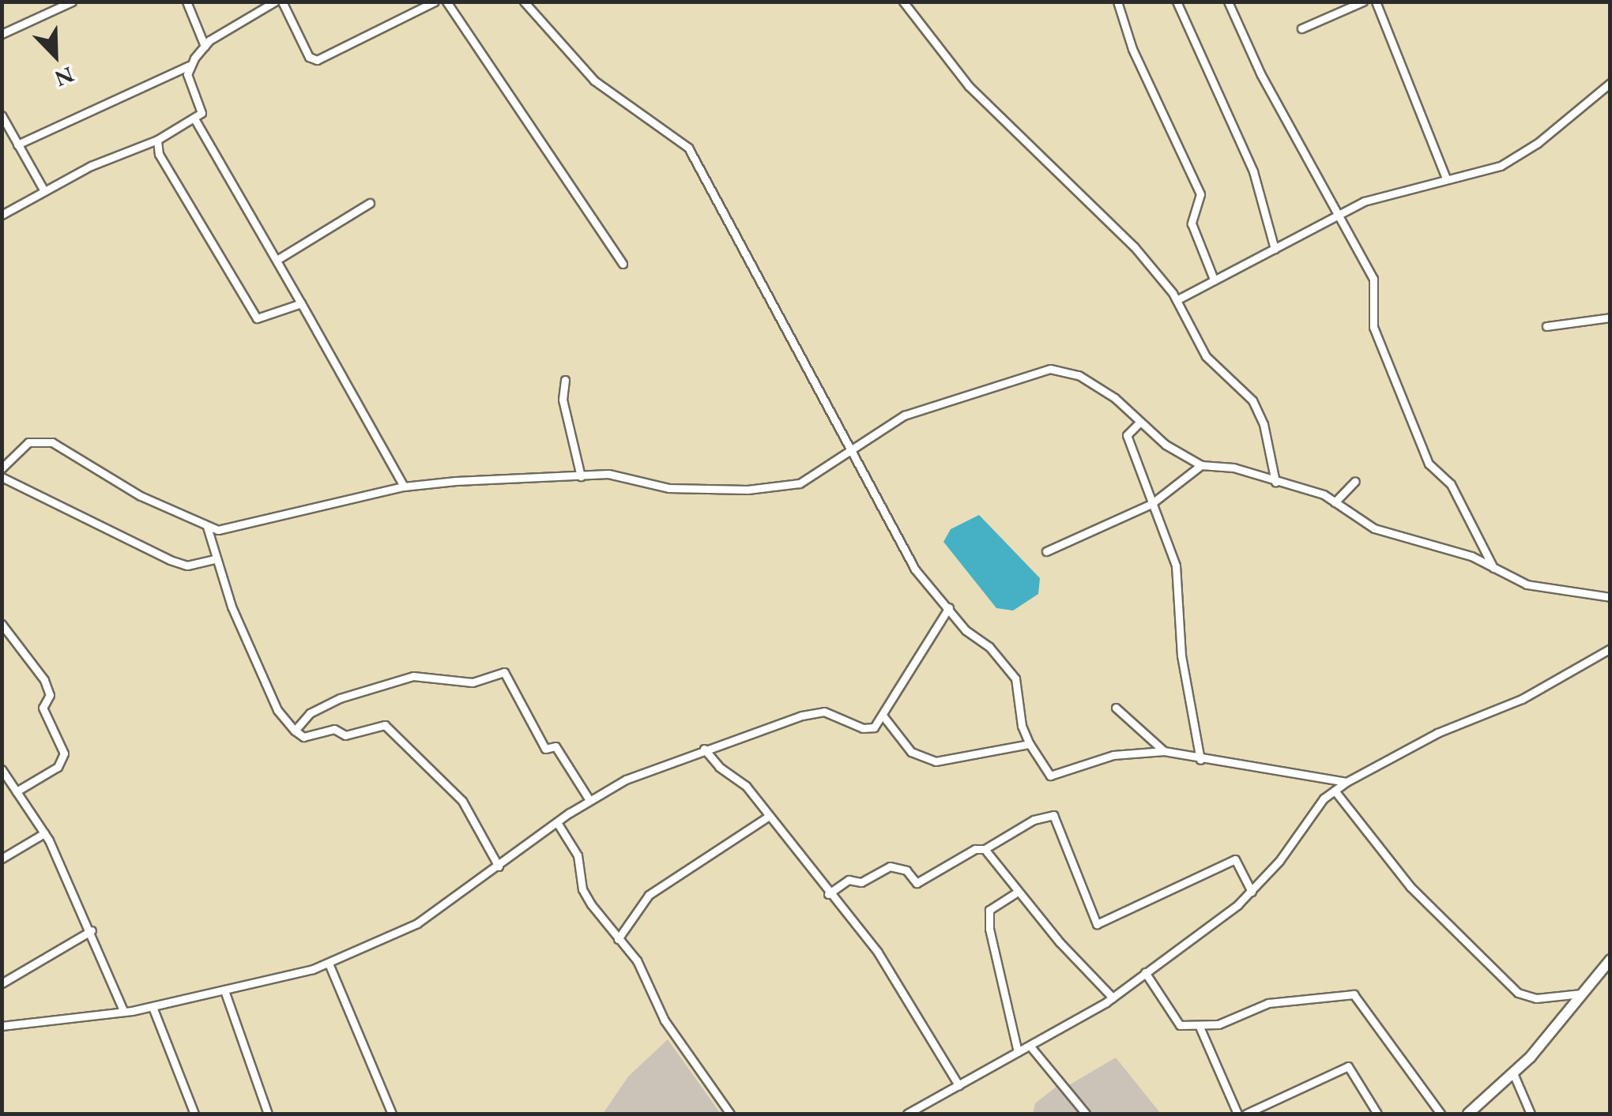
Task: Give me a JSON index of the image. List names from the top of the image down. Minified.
{"north":"bottom right"}
